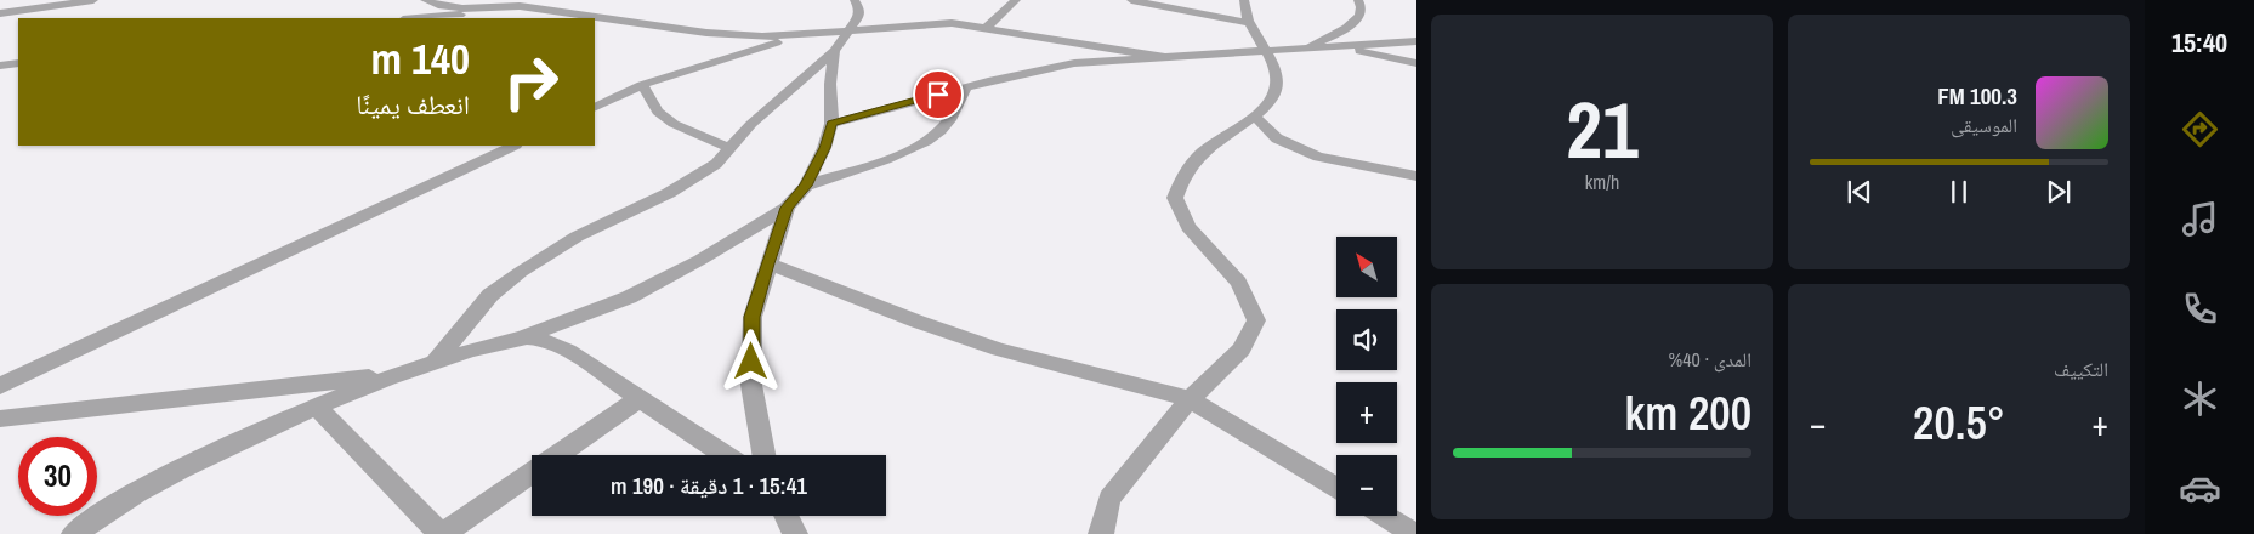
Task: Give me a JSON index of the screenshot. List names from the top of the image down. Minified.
{"north":"top left","page":{"tabs":"15:40","tile":[["21","km/h"],"التكييف",["المدى · 40%","200 km"]],"turn":["140 m","انعطف يمينًا"],"song":["100.3 FM","الموسيقى"],"map_buttons":["+","−"],"heat":["−","20.5°","+"],"limit":"30","trip":"15:41 · 1 دقيقة · 190 m"}}
